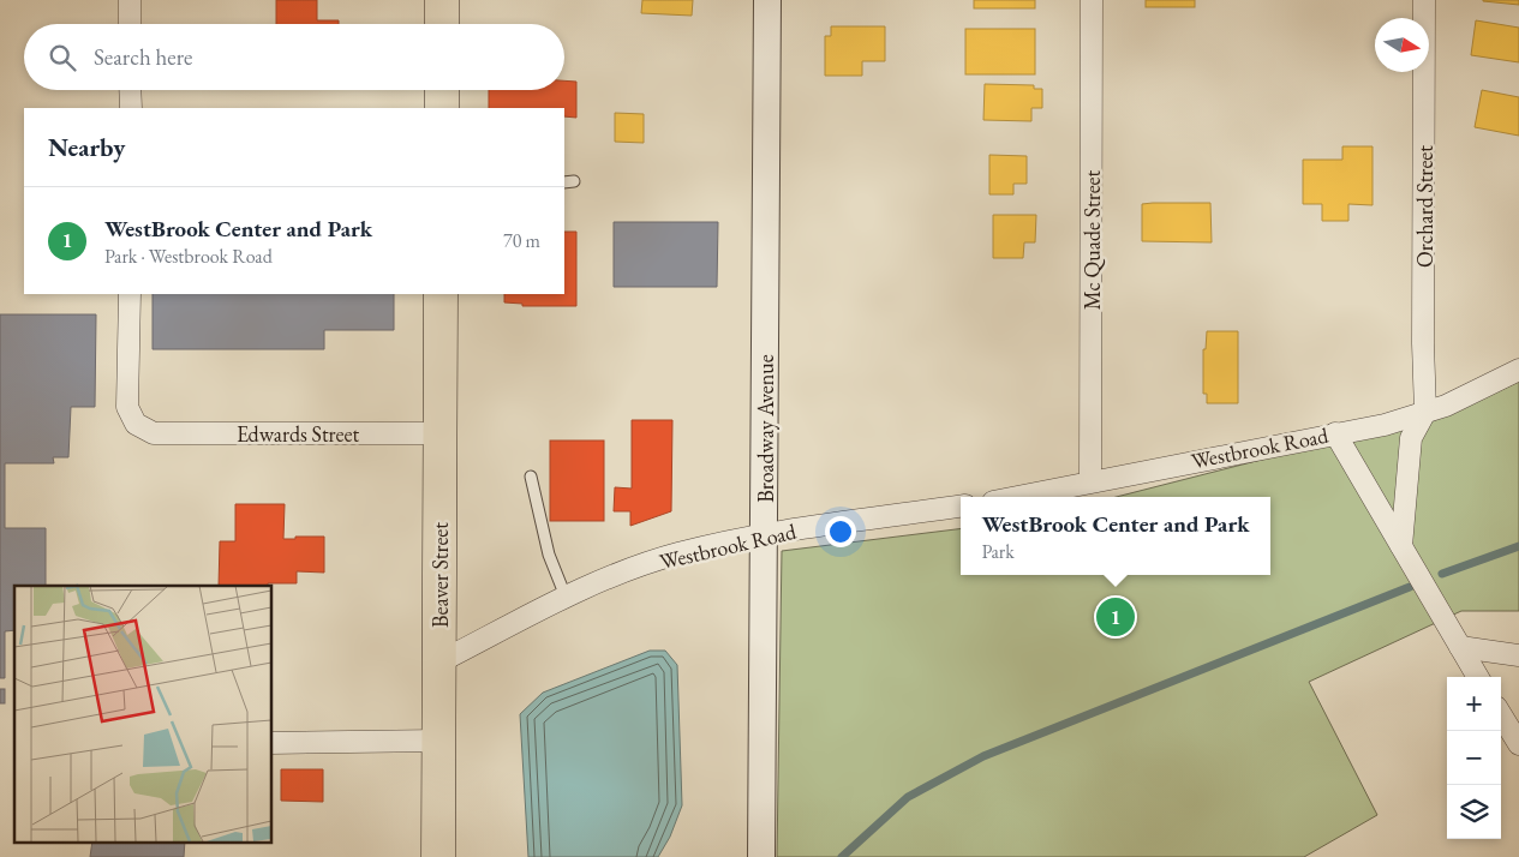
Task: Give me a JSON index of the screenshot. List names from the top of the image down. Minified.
{"streets":{"main road":["Beaver Street"],"street":["Orchard Street","Mc Quade Street","Broadway Avenue","Edwards Street","Westbrook Road"]},"crossings":[["Orchard Street","Westbrook Road"],["Mc Quade Street","Westbrook Road"],["Broadway Avenue","Westbrook Road"],["Edwards Street","Beaver Street"],["Westbrook Road","Beaver Street"]],"north":"right","page":{"search":"Search here","heading":"Nearby","list":[{"mark":"1","name":"WestBrook Center and Park","note":"Park · Westbrook Road","value":"70 m"}],"popup":["WestBrook Center and Park","Park"],"pins":"1","map_buttons":["+","−"]}}
